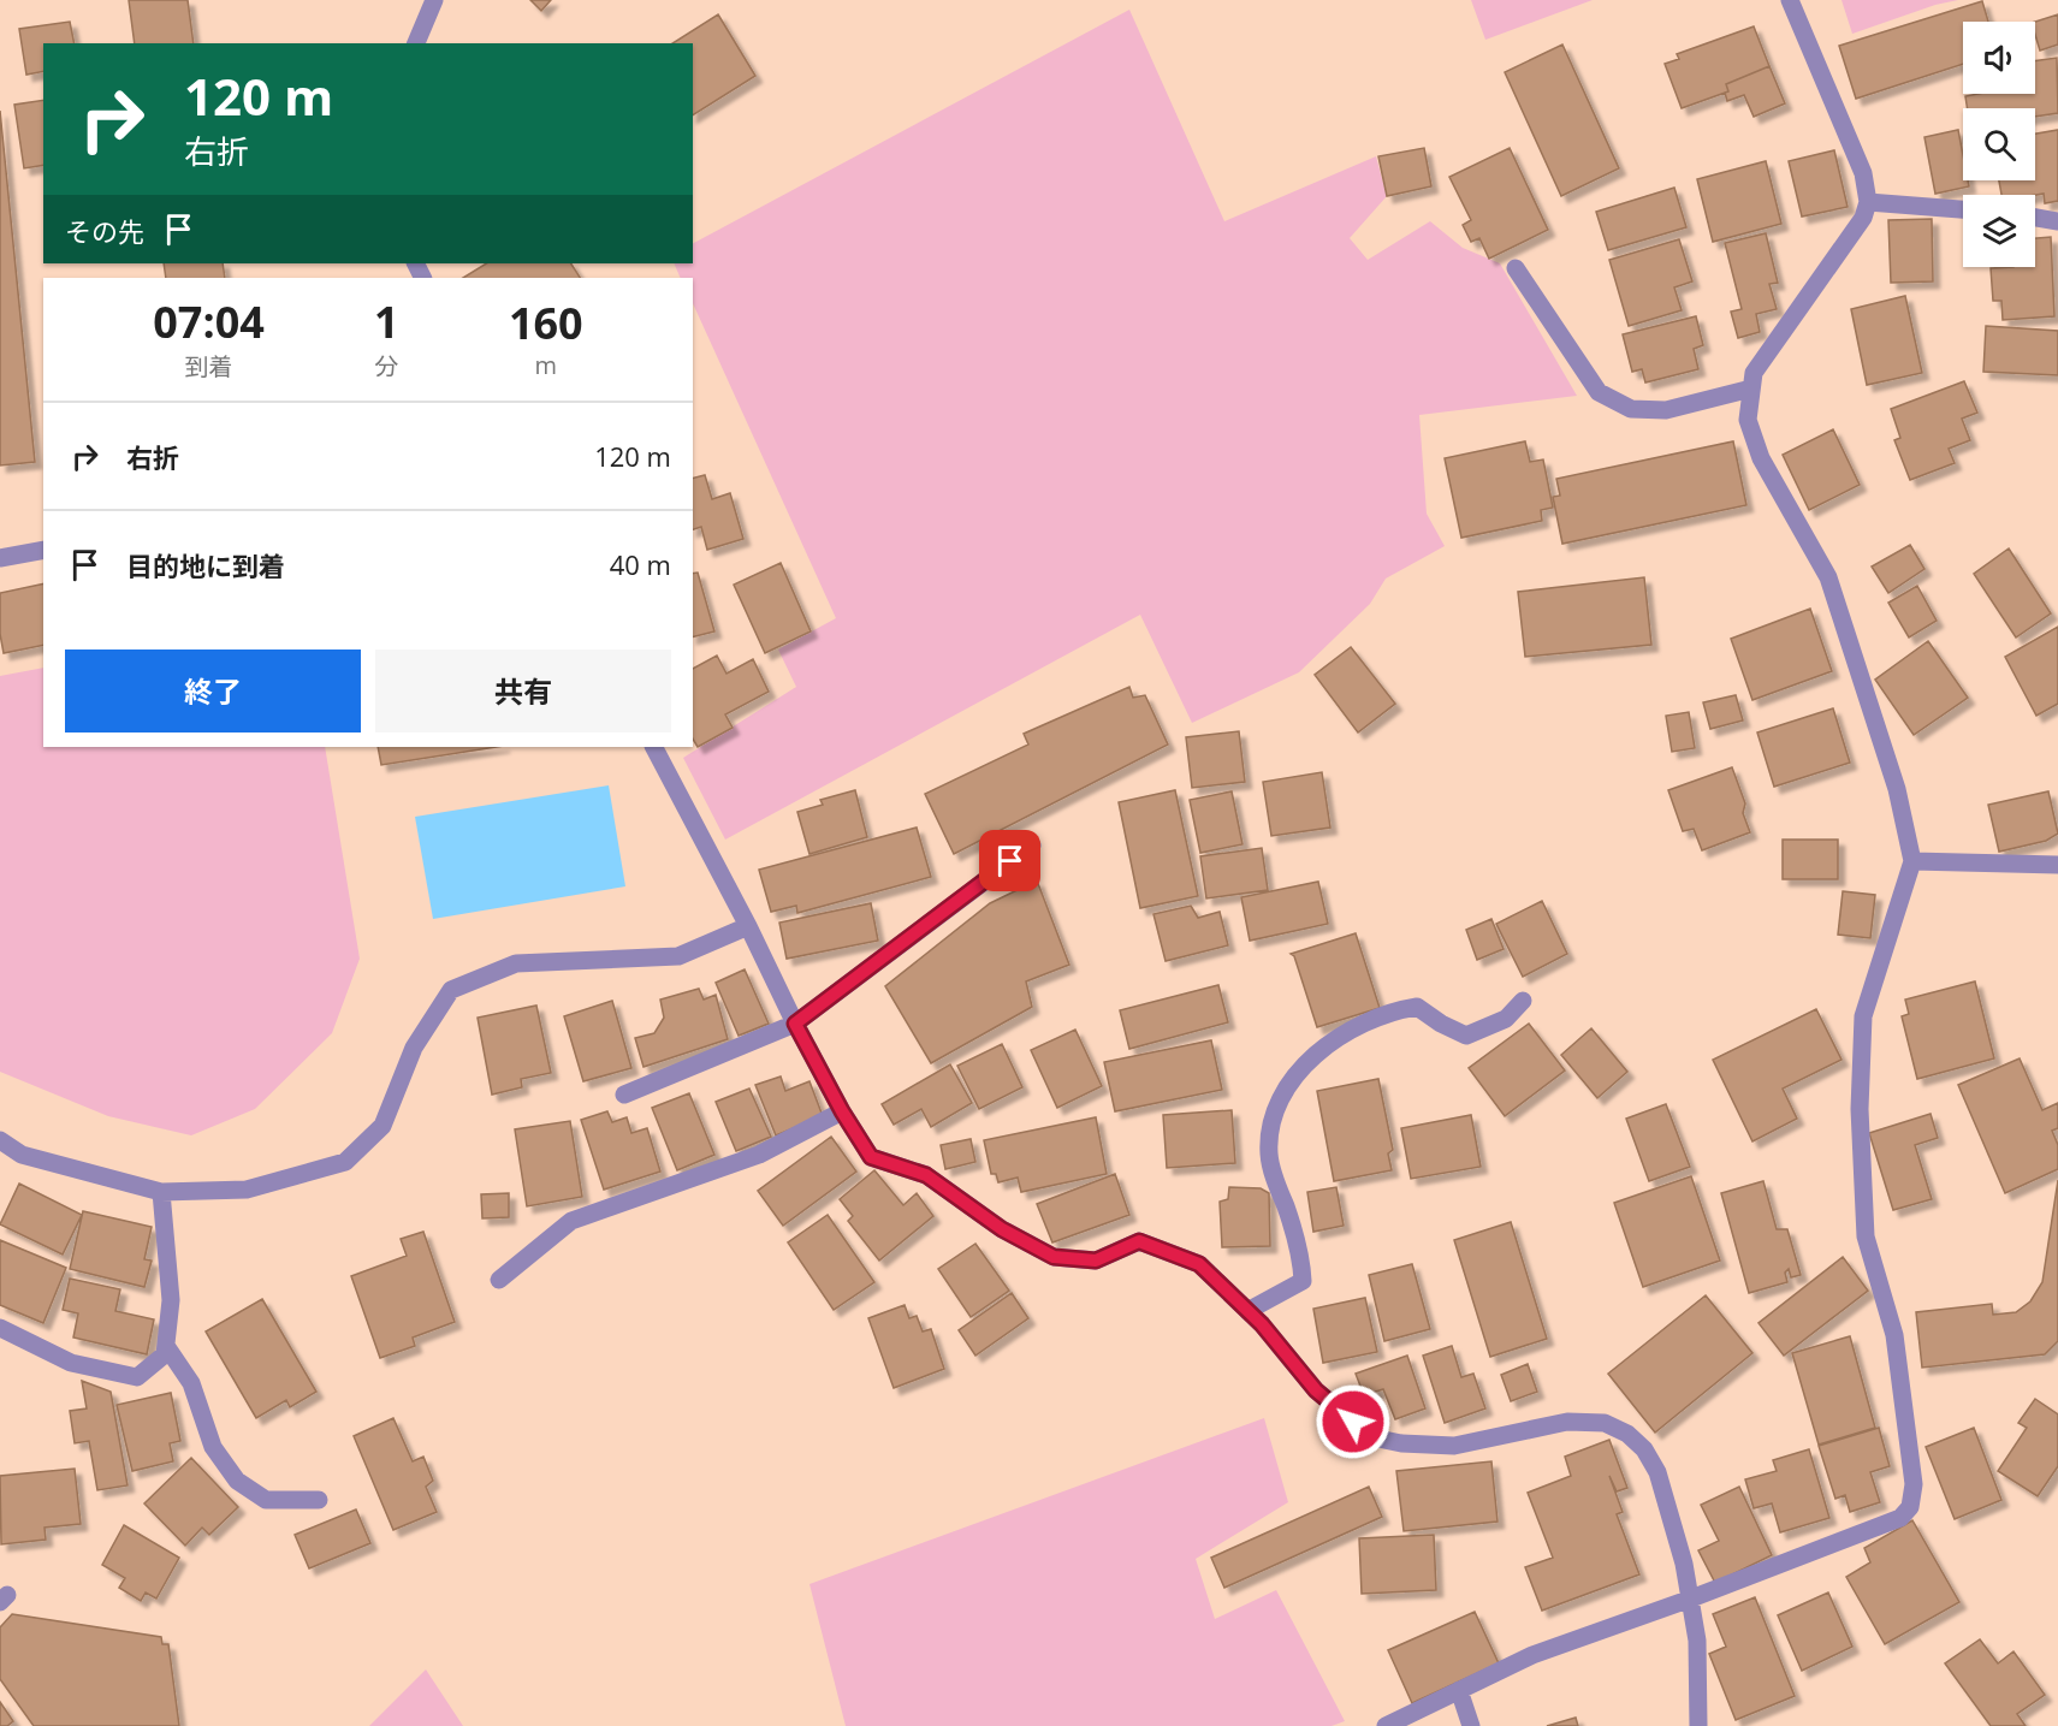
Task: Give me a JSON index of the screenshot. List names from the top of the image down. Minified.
{"page":{"turn":["120 m","右折"],"then":"その先","eta":["07:04","到着","1","分","160","m"],"list":[{"name":"右折","value":"120 m"},{"name":"目的地に到着","value":"40 m"}],"buttons":["終了","共有"]}}
